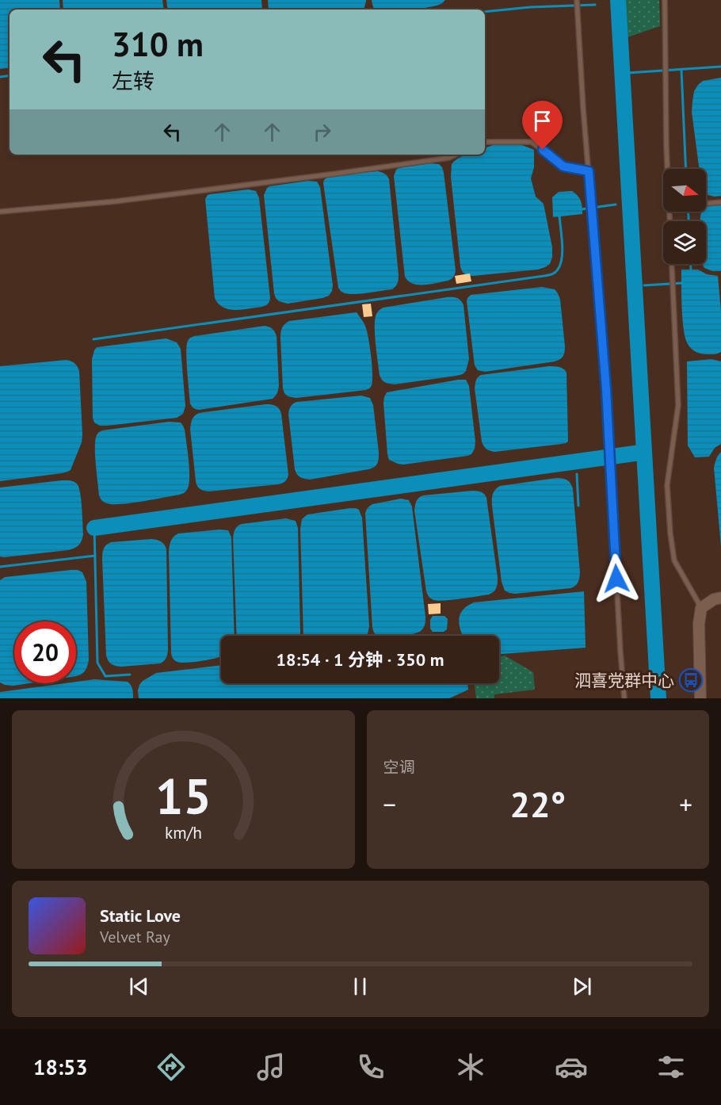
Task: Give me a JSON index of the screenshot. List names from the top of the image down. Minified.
{"places":{"bus stop":["泗喜党群中心"]},"north":"right","page":{"turn":["310 m","左转"],"limit":"20","trip":"18:54 · 1 分钟 · 350 m","tile":"空调","heat":["−","22°","+"],"song":["Static Love","Velvet Ray"],"tabs":"18:53","gauge":["15","km/h"]}}
